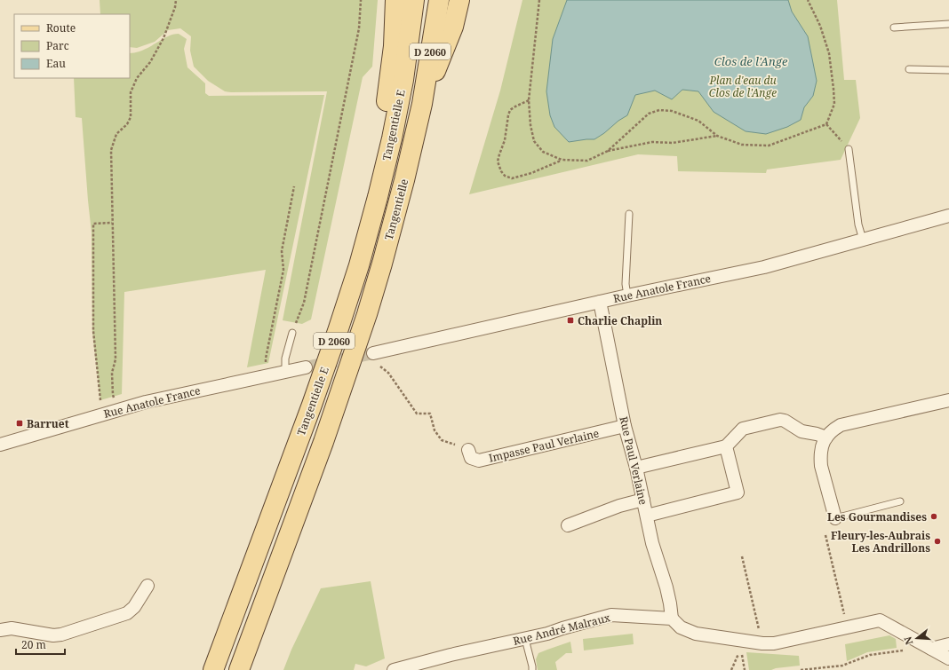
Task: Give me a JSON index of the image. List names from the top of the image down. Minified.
{"streets":{"main road":["D 2060","Tangentielle E","Tangentielle"],"street":["Rue Anatole France","Impasse Paul Verlaine","Rue Paul Verlaine","Rue André Malraux"]},"crossings":[["D 2060","Tangentielle"],["Rue Anatole France","Rue Paul Verlaine"],["Impasse Paul Verlaine","Rue Paul Verlaine"],["Rue Paul Verlaine","Rue André Malraux"]],"water":["Clos de l'Ange"],"parks":["Plan d'eau du Clos de l'Ange"],"places":{"transit":["Charlie Chaplin","Barruet"],"other":["Les Gourmandises","Fleury-les-Aubrais Les Andrillons"]},"legend":["Route","Parc","Eau"],"scale_bar":"20 m","north":"left"}
